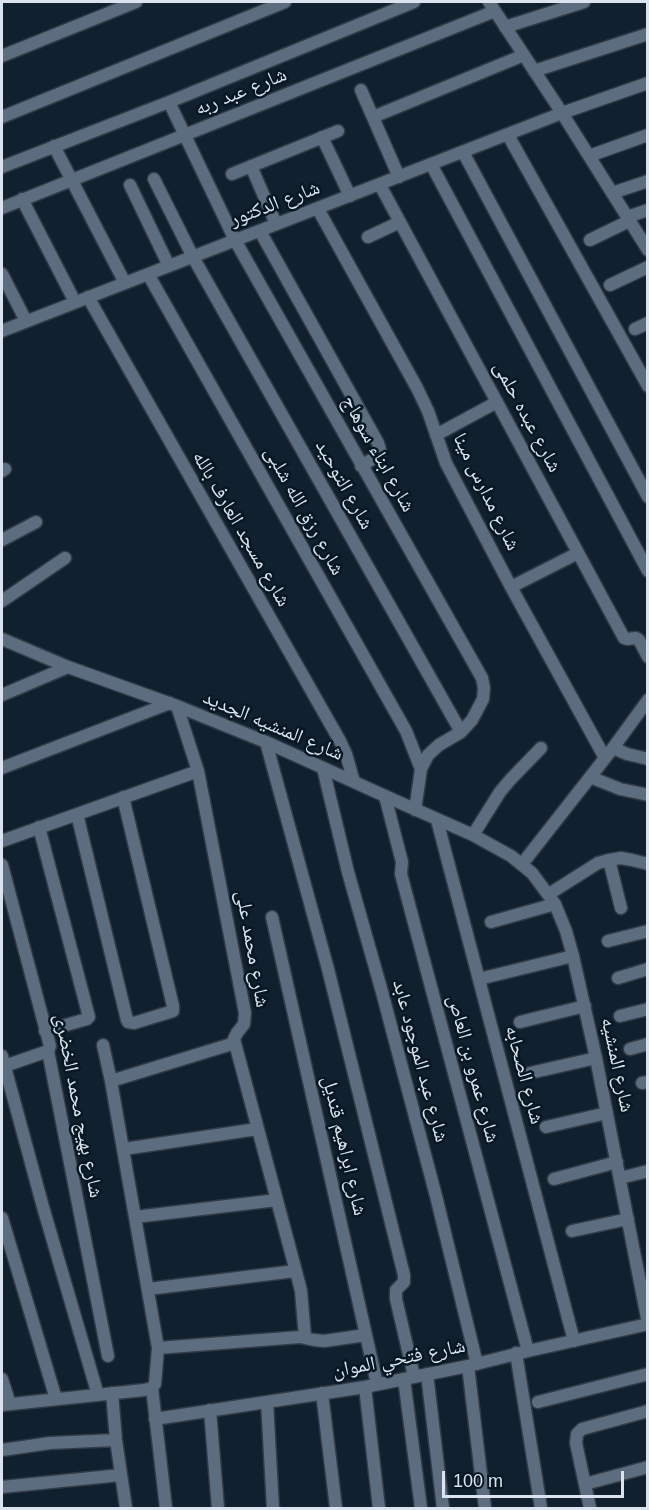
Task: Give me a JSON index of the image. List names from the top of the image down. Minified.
{"streets":{"street":["شارع عبد ربه","شارع الدكتور","شارع عبده حلمى","شارع ابناء سوهاج","شارع التوحيد","شارع مدارس مينا","شارع رزق الله شلبى","شارع مسجد العارف بالله","شارع المنشيه الجديد","شارع محمد على","شارع عبد الموجود عابد","شارع المنشيه","شارع عمرو بن العاص","شارع الصحابه","شارع بهيج محمد الخضرى","شارع ابراهيم قنديل","شارع فتحي الموان"]},"crossings":[["شارع عبد ربه","شارع ابناء سوهاج"],["شارع الدكتور","شارع عبده حلمى"],["شارع الدكتور","شارع ابناء سوهاج"],["شارع الدكتور","شارع التوحيد"],["شارع الدكتور","شارع مدارس مينا"],["شارع الدكتور","شارع رزق الله شلبى"],["شارع الدكتور","شارع مسجد العارف بالله"],["شارع ابناء سوهاج","شارع التوحيد"],["شارع مسجد العارف بالله","شارع المنشيه الجديد"],["شارع المنشيه الجديد","شارع محمد على"],["شارع المنشيه الجديد","شارع عبد الموجود عابد"],["شارع المنشيه الجديد","شارع المنشيه"],["شارع المنشيه الجديد","شارع عمرو بن العاص"],["شارع المنشيه الجديد","شارع الصحابه"],["شارع عبد الموجود عابد","شارع فتحي الموان"],["شارع المنشيه","شارع فتحي الموان"],["شارع عمرو بن العاص","شارع فتحي الموان"],["شارع الصحابه","شارع فتحي الموان"],["شارع ابراهيم قنديل","شارع فتحي الموان"]],"scale_bar":"100 m"}
